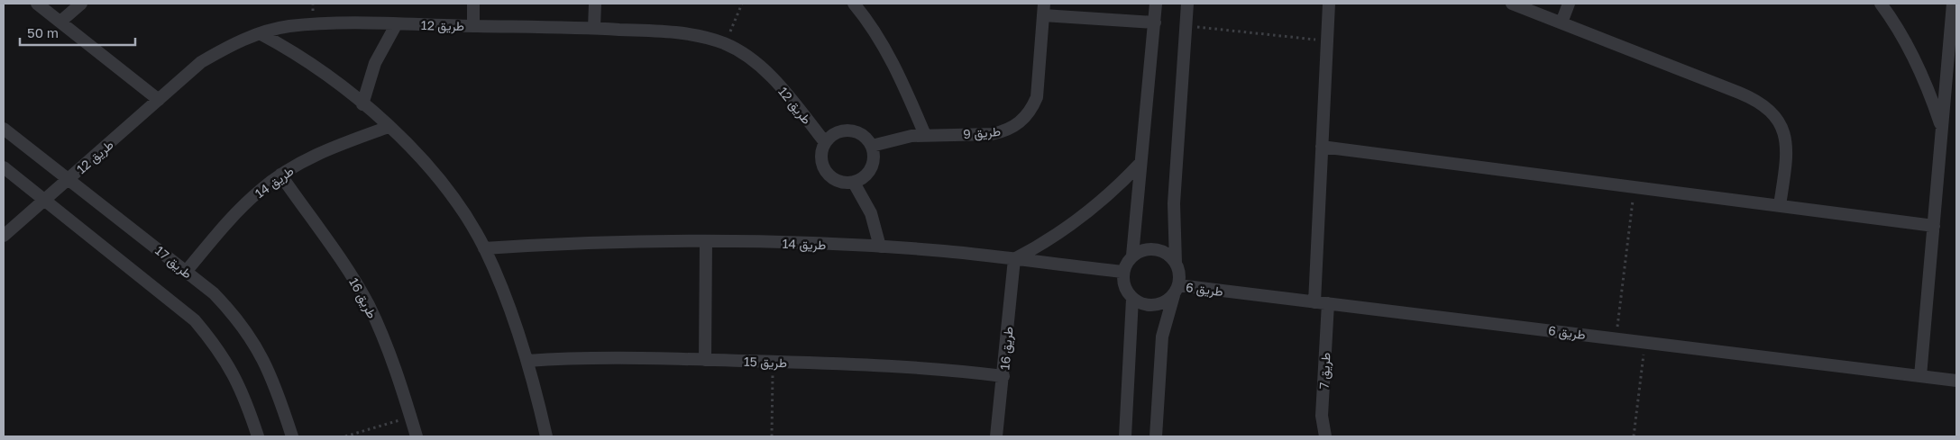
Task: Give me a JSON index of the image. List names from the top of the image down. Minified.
{"streets":{"street":["طريق 12","طريق 9","طريق 14","طريق 17","طريق 6","طريق 16","طريق 15","طريق 7"]},"crossings":[["طريق 12","طريق 9"],["طريق 12","طريق 17"],["طريق 14","طريق 17"],["طريق 14","طريق 6"],["طريق 14","طريق 16"],["طريق 6","طريق 7"],["طريق 16","طريق 15"]],"scale_bar":"50 m"}
